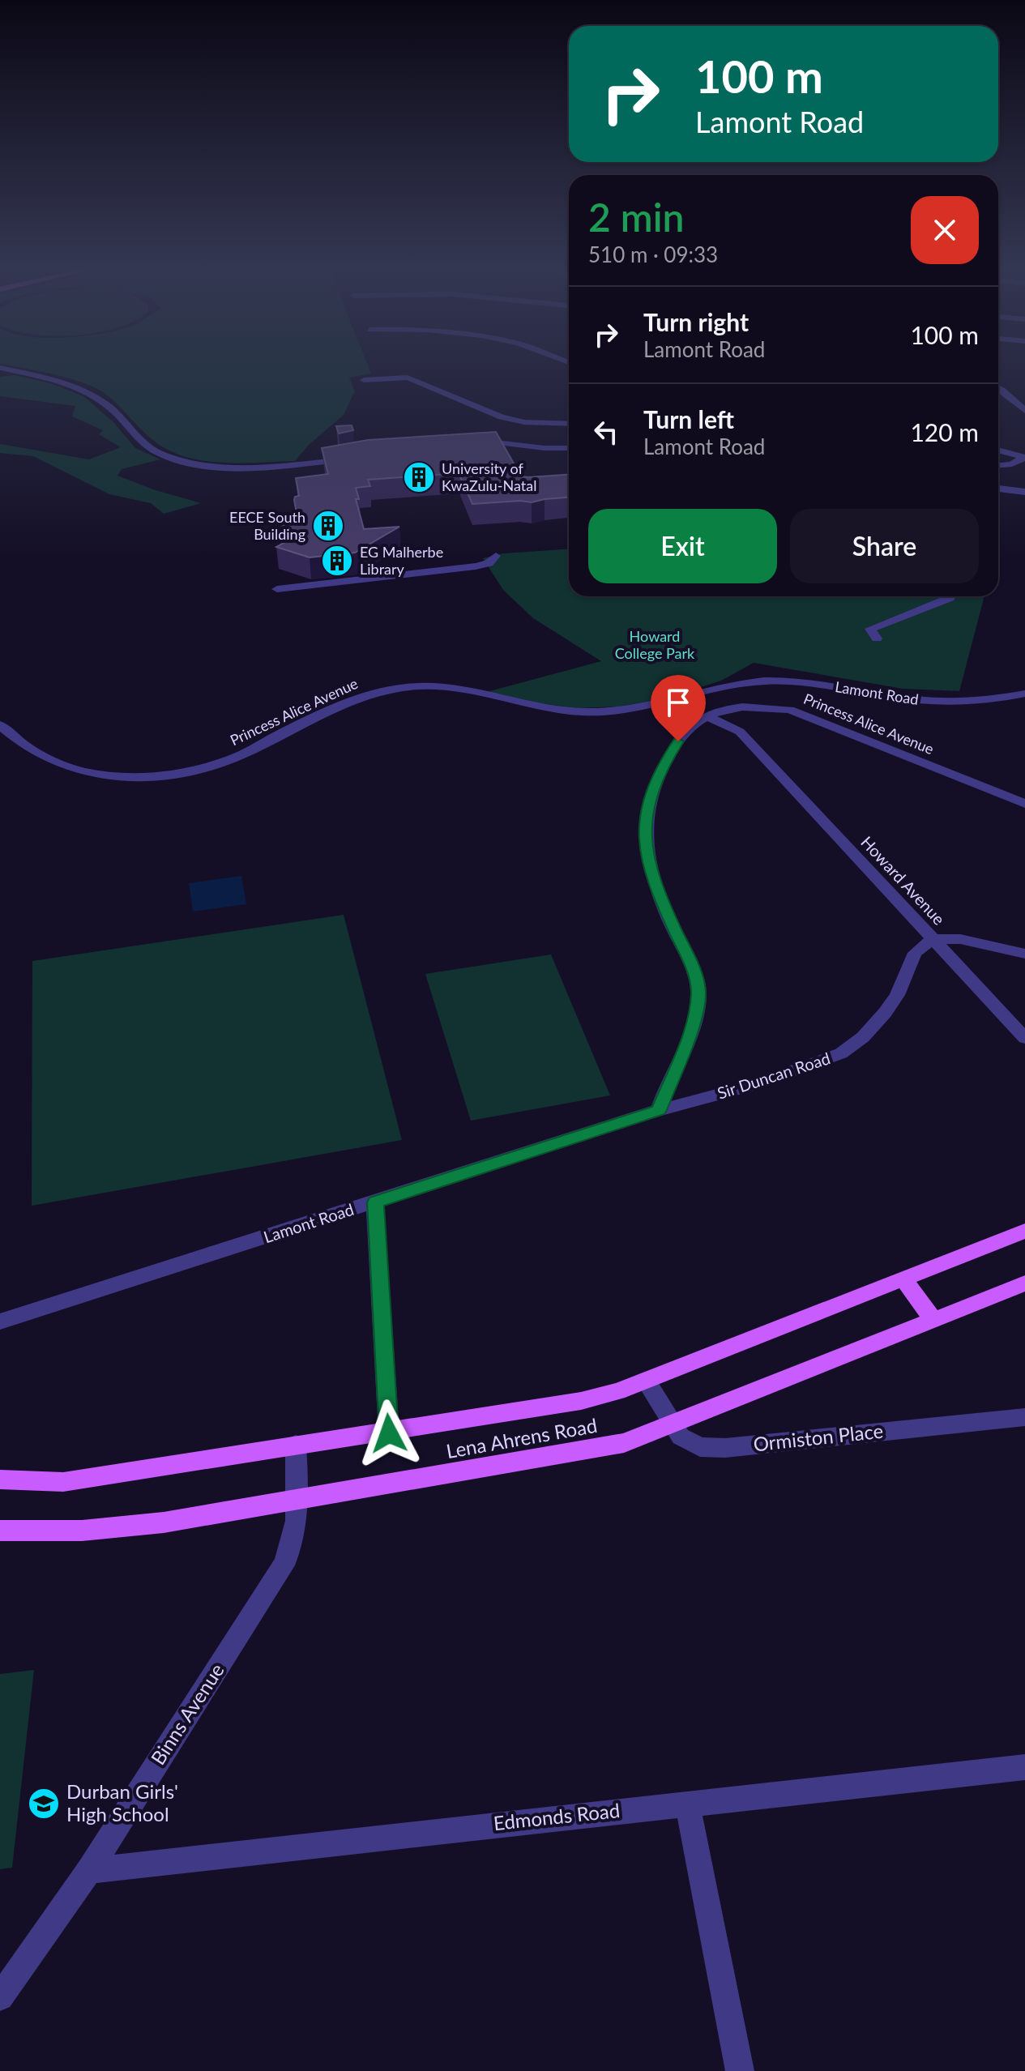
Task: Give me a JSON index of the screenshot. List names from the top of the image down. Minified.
{"streets":{"main road":["Lena Ahrens Road"],"street":["Lamont Road","Princess Alice Avenue","Howard Avenue","Sir Duncan Road","Ormiston Place","Binns Avenue","Edmonds Road"]},"crossings":[["Lamont Road","Princess Alice Avenue"],["Lamont Road","Sir Duncan Road"],["Princess Alice Avenue","Howard Avenue"],["Howard Avenue","Sir Duncan Road"],["Ormiston Place","Lena Ahrens Road"],["Lena Ahrens Road","Binns Avenue"],["Binns Avenue","Edmonds Road"]],"parks":["Howard College Park"],"places":{"building":["University of KwaZulu-Natal","EECE South Building","EG Malherbe Library"],"school or university":["Durban Girls' High School"]},"page":{"turn":["100 m","Lamont Road"],"heading":["2 min","510 m · 09:33"],"list":[{"name":"Turn right","note":"Lamont Road","value":"100 m"},{"name":"Turn left","note":"Lamont Road","value":"120 m"}],"buttons":["Exit","Share"]}}
